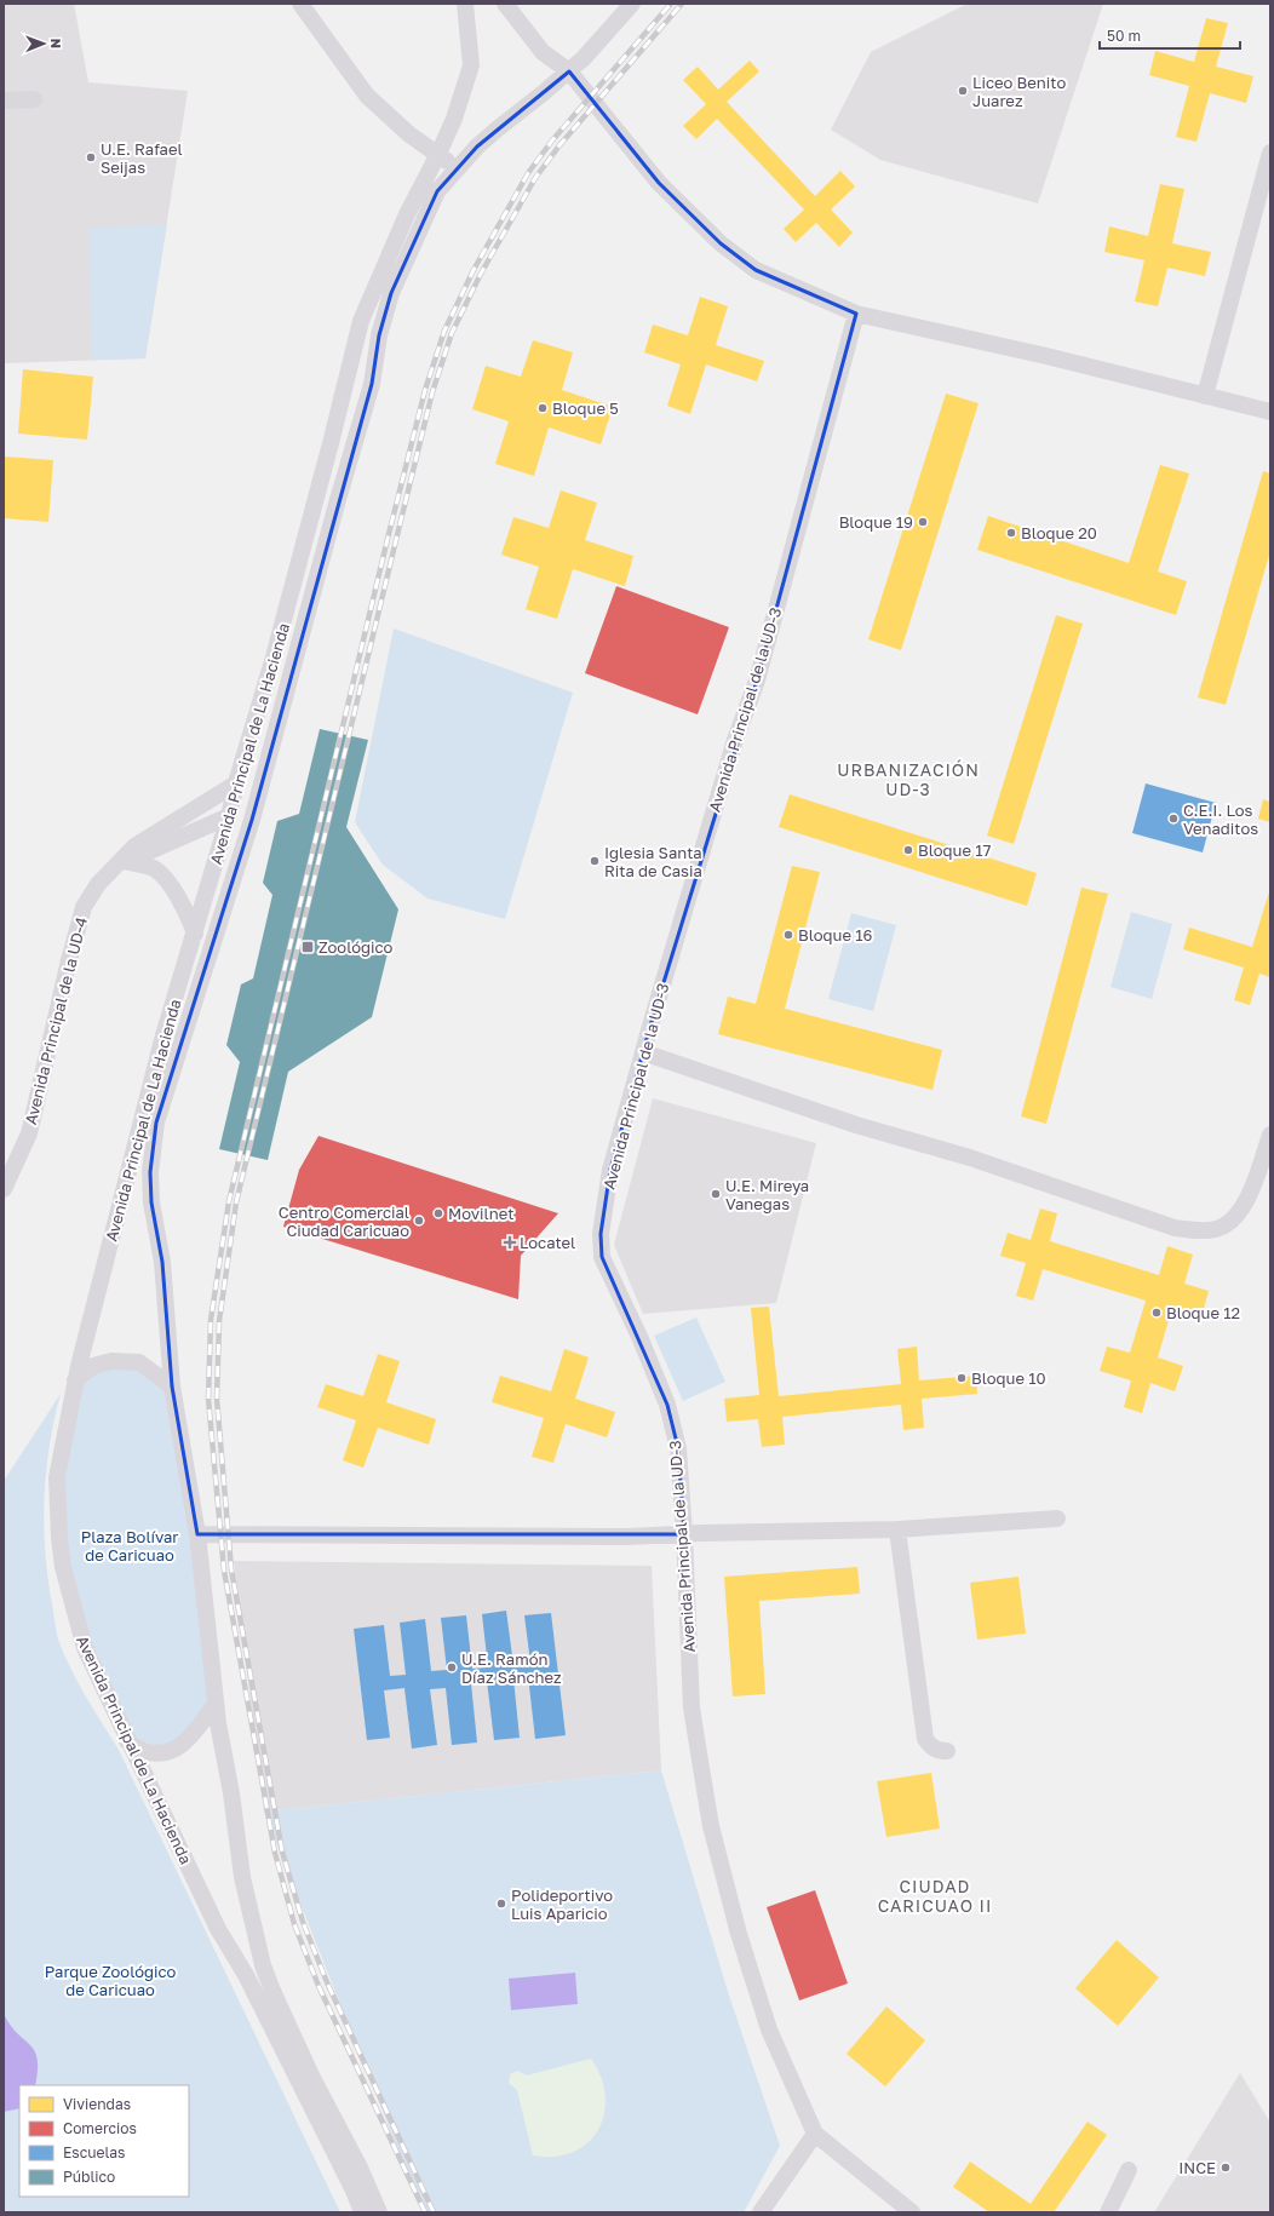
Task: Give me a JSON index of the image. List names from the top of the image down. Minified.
{"streets":{"street":["Avenida Principal de la UD-3","Avenida Principal de La Hacienda","Avenida Principal de la UD-4"]},"crossings":[["Avenida Principal de La Hacienda","Avenida Principal de la UD-4"]],"districts":["URBANIZACIÓN UD-3","CIUDAD CARICUAO II"],"parks":["Plaza Bolívar de Caricuao","Parque Zoológico de Caricuao"],"places":{"other":["Liceo Benito Juarez","U.E. Rafael Seijas","Bloque 5","Bloque 19","Bloque 20","C.E.I. Los Venaditos","Bloque 17","Iglesia Santa Rita de Casia","Bloque 16","U.E. Mireya Vanegas","Movilnet","Centro Comercial Ciudad Caricuao","Bloque 12","Bloque 10","U.E. Ramón Díaz Sánchez","Polideportivo Luis Aparicio","INCE"],"transit":["Zoológico"],"health":["Locatel"]},"legend":["Viviendas","Comercios","Escuelas","Público"],"scale_bar":"50 m","north":"right"}
